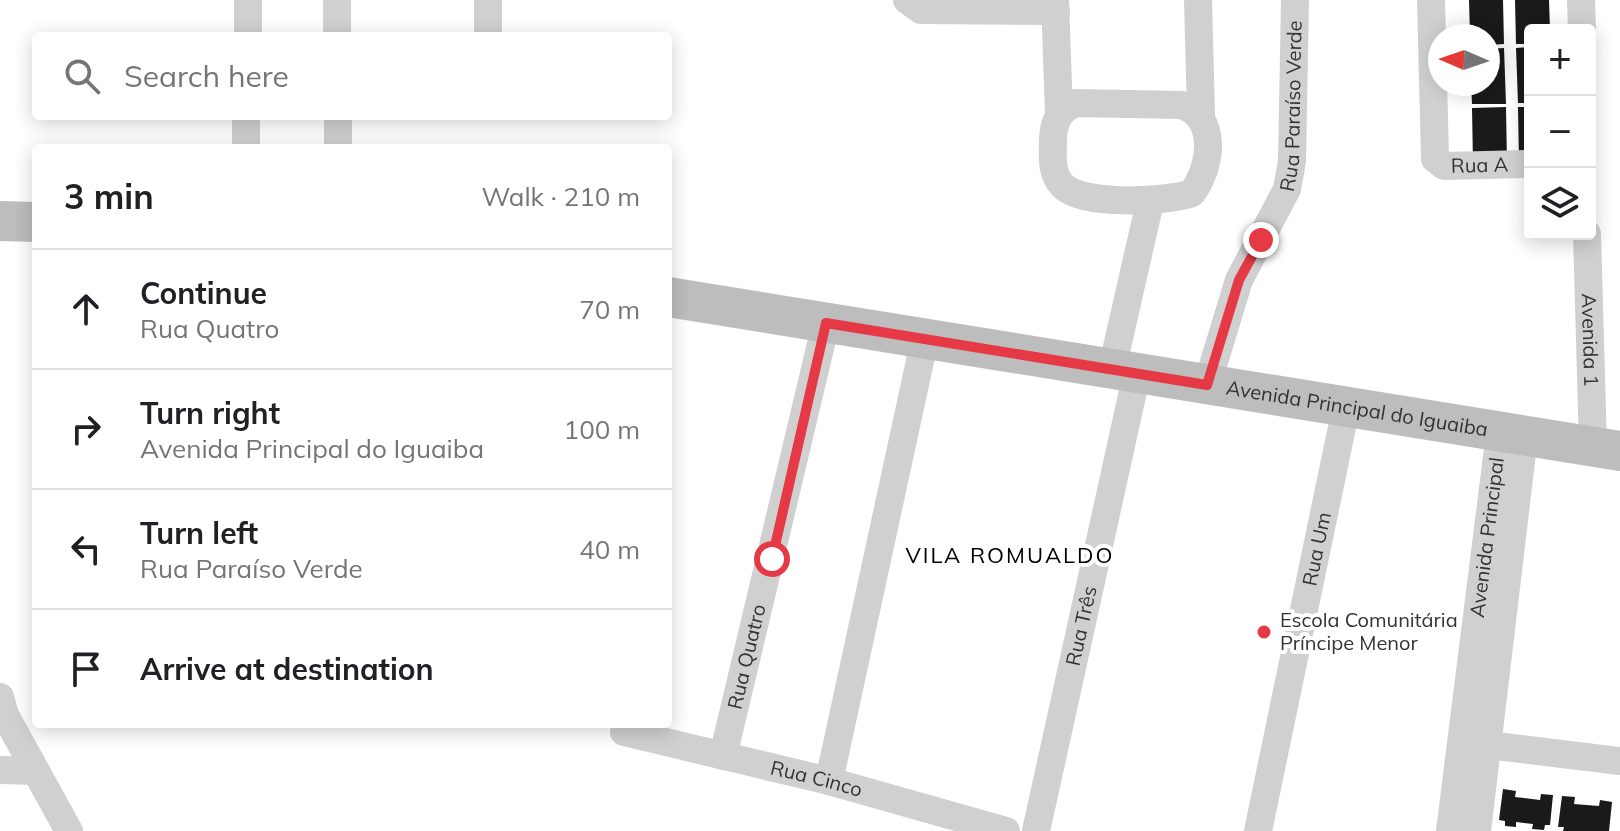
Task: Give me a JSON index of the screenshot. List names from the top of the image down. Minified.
{"streets":{"main road":["Avenida Principal do Iguaiba"],"street":["Rua Paraíso Verde","Rua A","Avenida 1","Avenida Principal","Rua Um","Rua Três","Rua Quatro","Rua Cinco"]},"crossings":[["Rua Paraíso Verde","Avenida Principal do Iguaiba"],["Avenida 1","Avenida Principal do Iguaiba"],["Avenida Principal do Iguaiba","Avenida Principal"],["Avenida Principal do Iguaiba","Rua Um"],["Avenida Principal do Iguaiba","Rua Três"],["Avenida Principal do Iguaiba","Rua Quatro"],["Rua Quatro","Rua Cinco"]],"districts":["VILA ROMUALDO"],"places":["Escola Comunitária Príncipe Menor"],"north":"left","page":{"map_buttons":["+","−"],"search":"Search here","heading":["3 min","Walk · 210 m"],"list":[["Continue","Rua Quatro","70 m"],["Turn right","Avenida Principal do Iguaiba","100 m"],["Turn left","Rua Paraíso Verde","40 m"],"Arrive at destination"]}}
